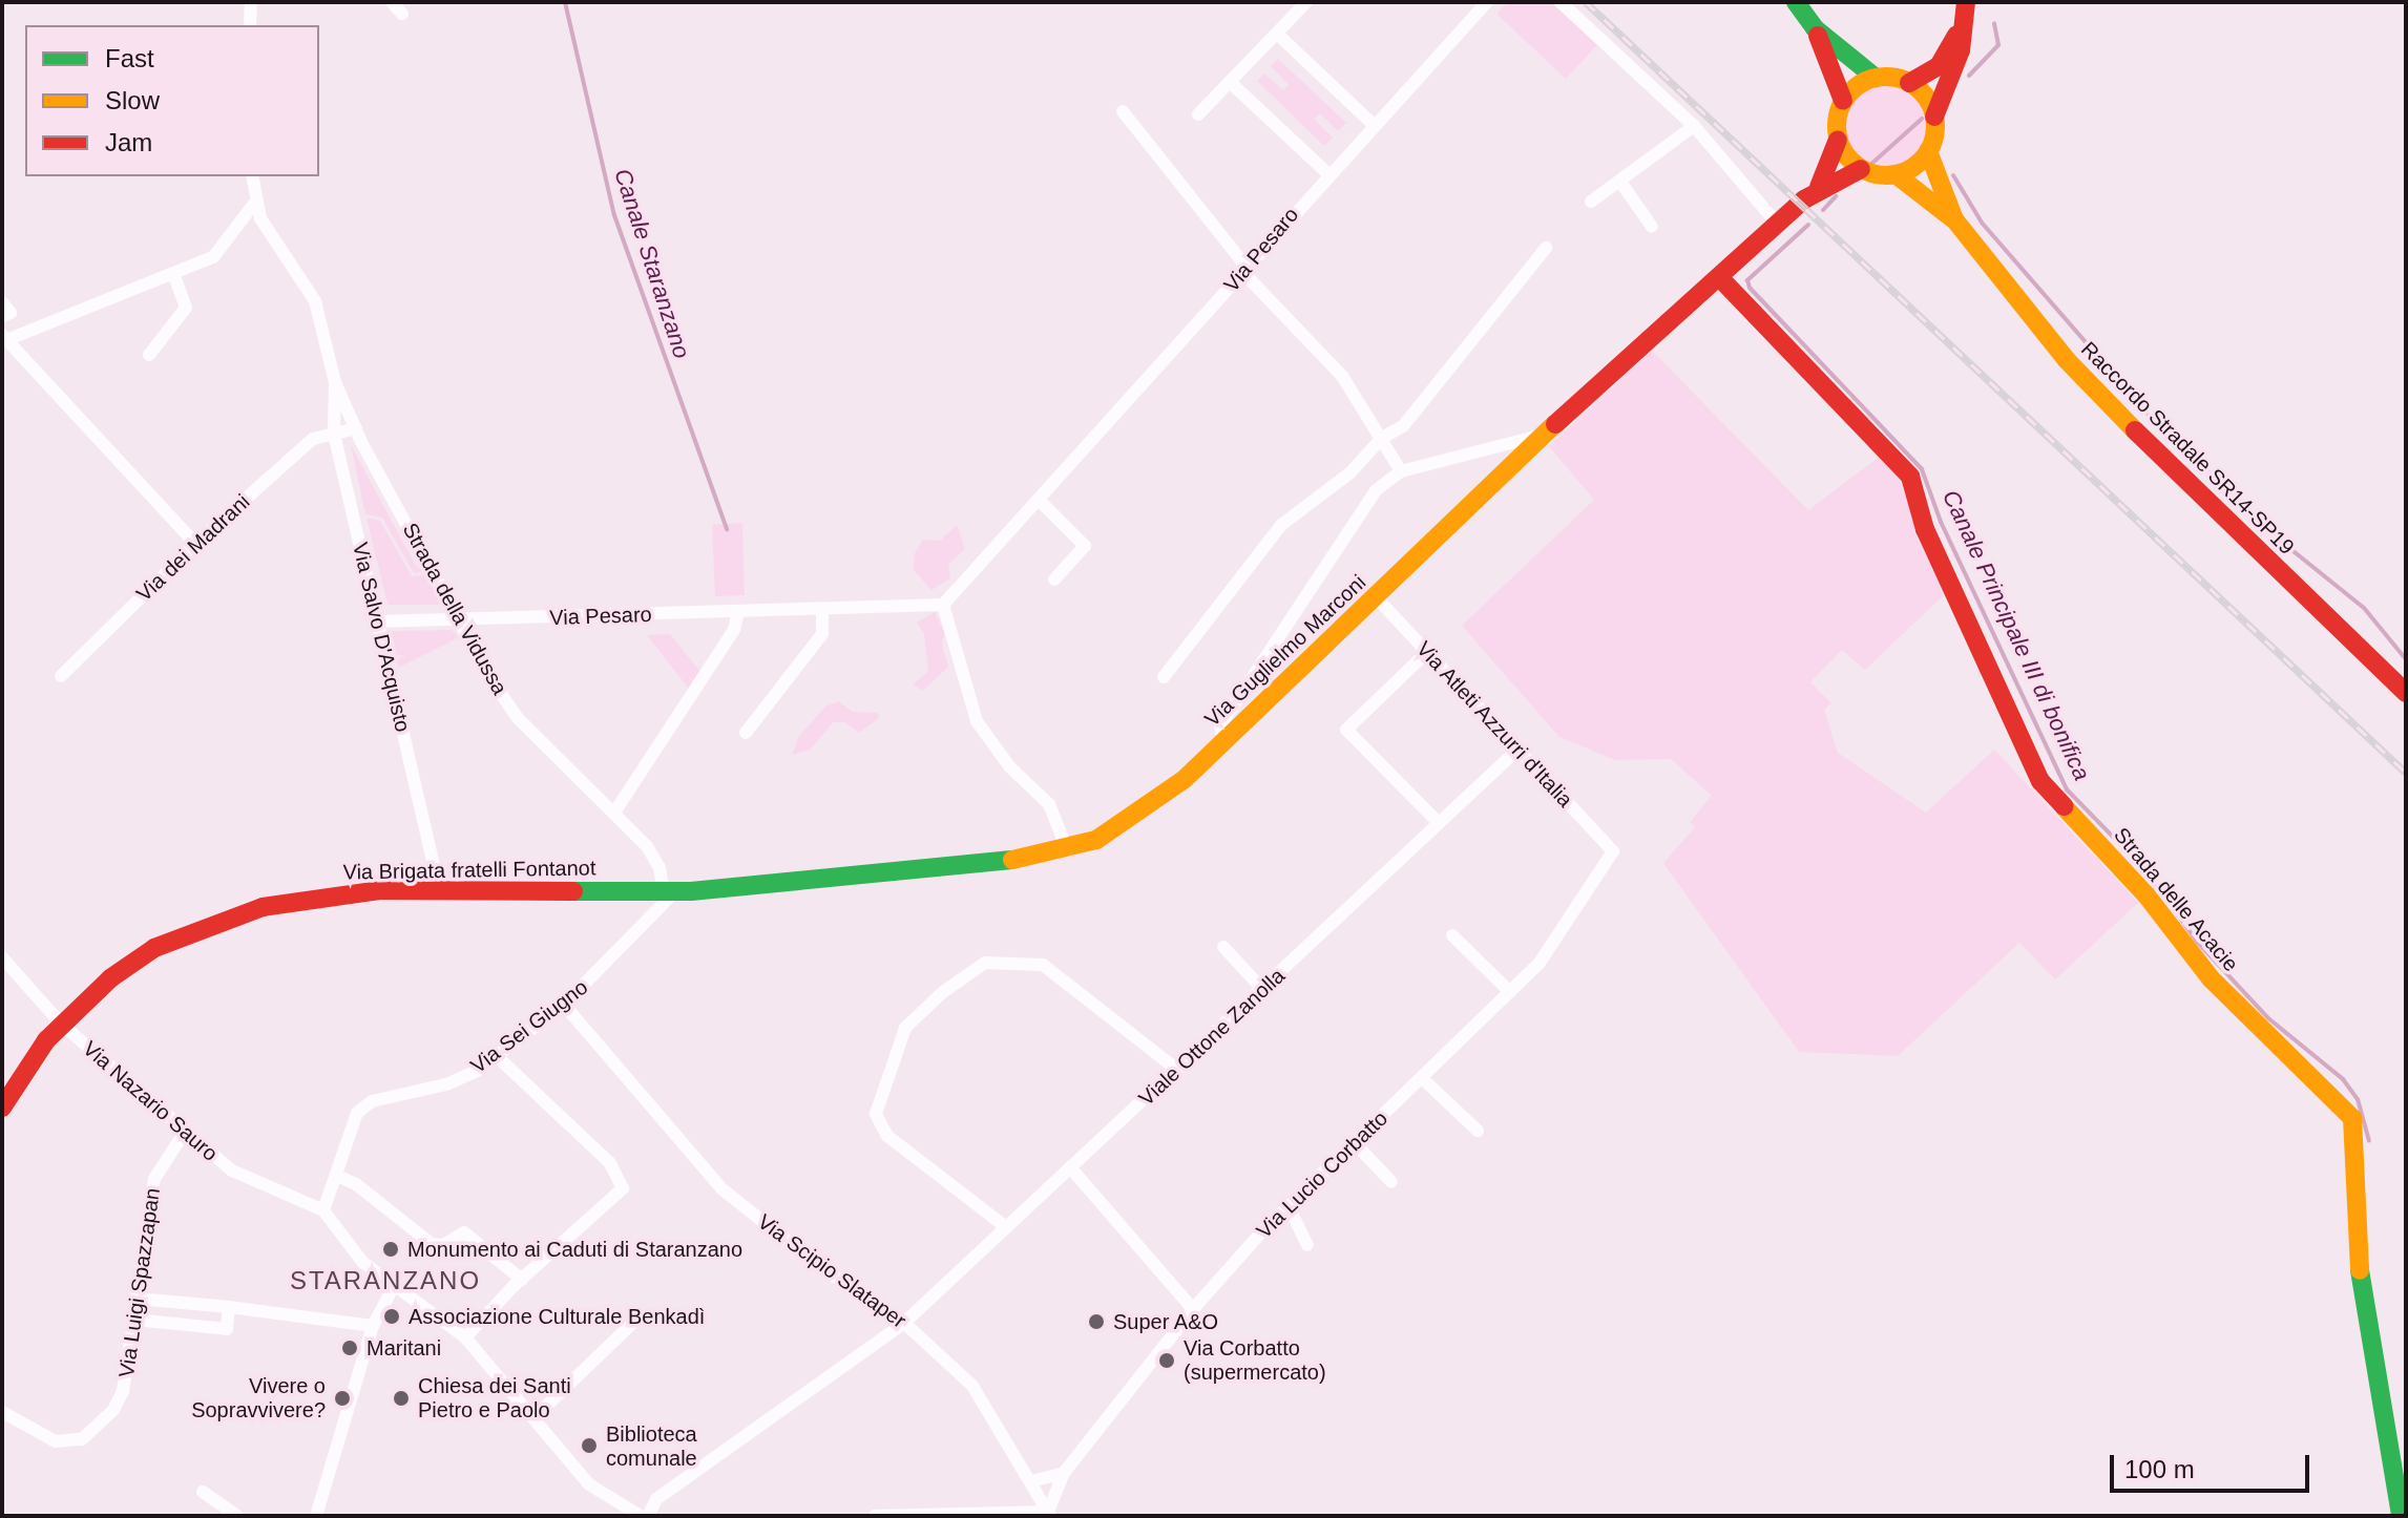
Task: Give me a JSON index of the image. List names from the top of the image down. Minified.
{"streets":{"street":["Via Pesaro","Raccordo Stradale SR14-SP19","Via dei Madrani","Strada della Vidussa","Via Salvo D'Acquisto","Via Guglielmo Marconi","Via Atleti Azzurri d'Italia","Via Brigata fratelli Fontanot","Strada delle Acacie","Via Sei Giugno","Viale Ottone Zanolla","Via Nazario Sauro","Via Lucio Corbatto","Via Scipio Slataper","Via Luigi Spazzapan"]},"crossings":[["Via Pesaro","Strada della Vidussa"],["Via Pesaro","Via Salvo D'Acquisto"],["Raccordo Stradale SR14-SP19","Via Guglielmo Marconi"],["Via dei Madrani","Via Salvo D'Acquisto"],["Strada della Vidussa","Via Salvo D'Acquisto"],["Strada della Vidussa","Via Guglielmo Marconi"],["Strada della Vidussa","Via Brigata fratelli Fontanot"],["Strada della Vidussa","Via Sei Giugno"],["Via Salvo D'Acquisto","Via Brigata fratelli Fontanot"],["Via Guglielmo Marconi","Via Atleti Azzurri d'Italia"],["Via Guglielmo Marconi","Via Brigata fratelli Fontanot"],["Via Guglielmo Marconi","Strada delle Acacie"],["Via Guglielmo Marconi","Via Sei Giugno"],["Via Atleti Azzurri d'Italia","Viale Ottone Zanolla"],["Via Atleti Azzurri d'Italia","Via Lucio Corbatto"],["Via Brigata fratelli Fontanot","Via Sei Giugno"],["Via Brigata fratelli Fontanot","Via Nazario Sauro"],["Via Sei Giugno","Via Nazario Sauro"],["Via Sei Giugno","Via Scipio Slataper"],["Viale Ottone Zanolla","Via Scipio Slataper"],["Via Nazario Sauro","Via Luigi Spazzapan"],["Via Lucio Corbatto","Via Scipio Slataper"]],"districts":["STARANZANO"],"water":["Canale Staranzano","Canale Principale III di bonifica"],"places":["Monumento ai Caduti di Staranzano","Associazione Culturale Benkadì","Super A&O","Maritani","Via Corbatto (supermercato)","Vivere o Sopravvivere?","Chiesa dei Santi Pietro e Paolo","Biblioteca comunale"],"legend":["Fast","Slow","Jam"],"scale_bar":"100 m"}
